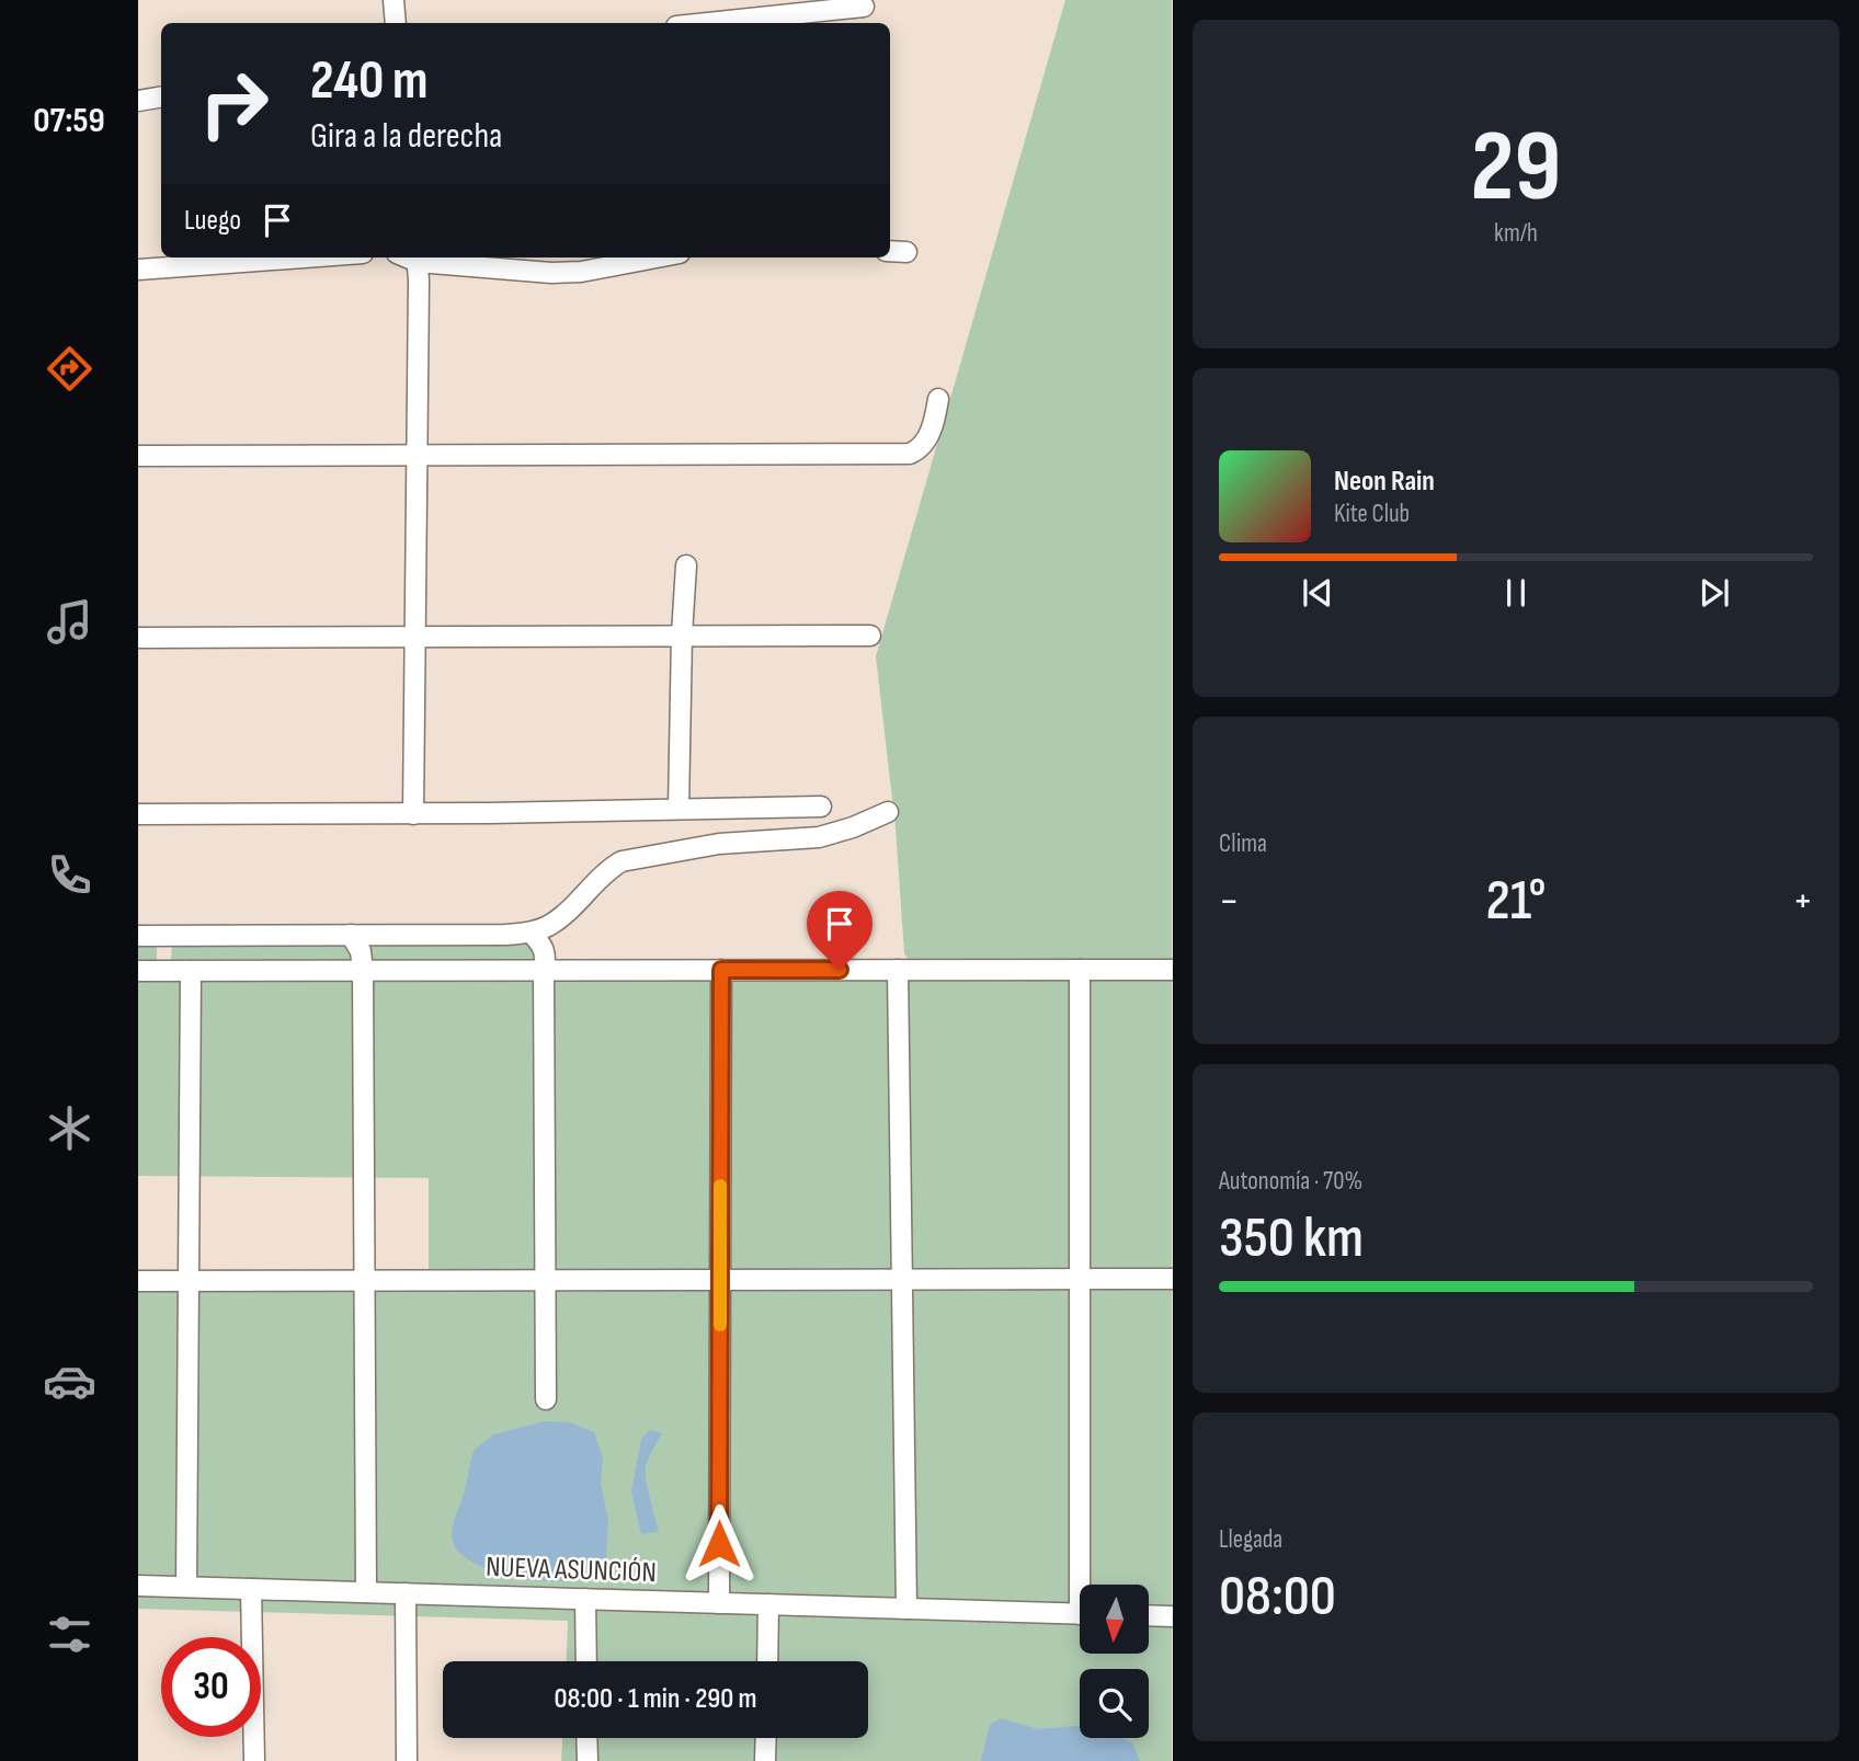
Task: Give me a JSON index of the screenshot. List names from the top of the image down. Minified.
{"streets":{"street":["NUEVA ASUNCIÓN"]},"north":"bottom","page":{"tabs":"07:59","tile":[["29","km/h"],"Clima",["Autonomía · 70%","350 km"],["Llegada","08:00"]],"turn":["240 m","Gira a la derecha"],"then":"Luego","song":["Neon Rain","Kite Club"],"heat":["−","21°","+"],"limit":"30","trip":"08:00 · 1 min · 290 m"}}
